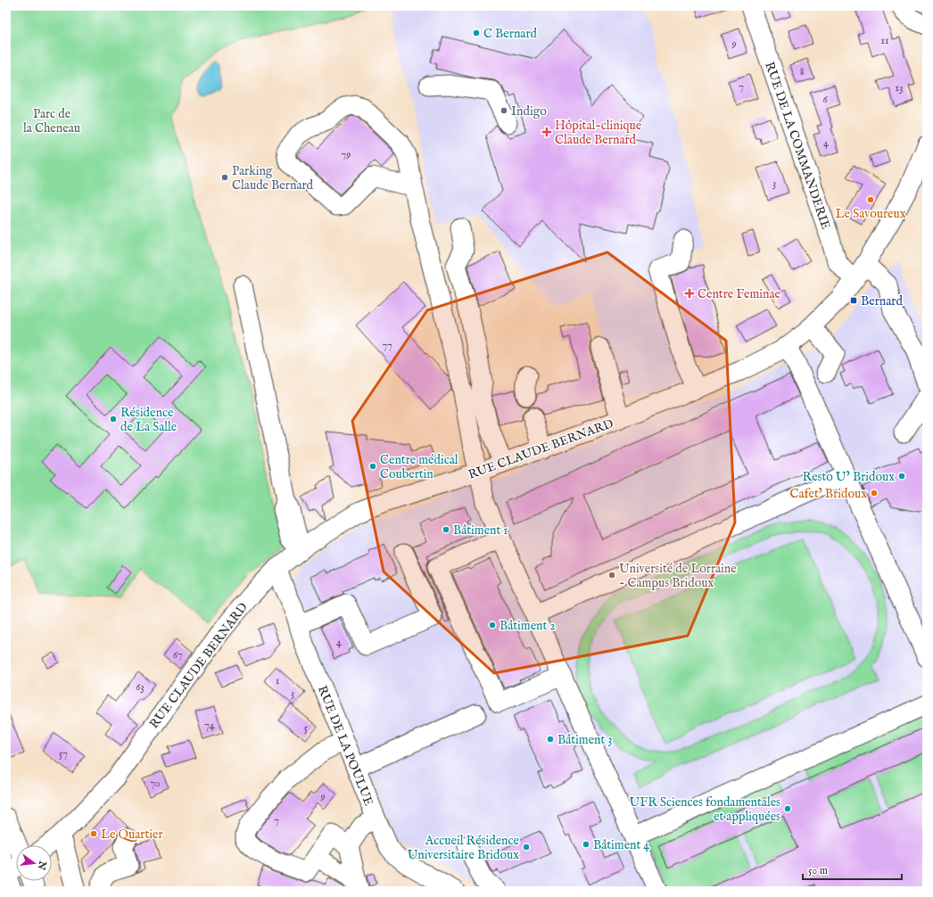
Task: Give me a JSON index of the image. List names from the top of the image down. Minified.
{"streets":{"street":["RUE DE LA COMMANDERIE","RUE CLAUDE BERNARD","RUE DE LA POULUE"]},"crossings":[["RUE DE LA COMMANDERIE","RUE CLAUDE BERNARD"],["RUE CLAUDE BERNARD","RUE DE LA POULUE"]],"parks":["Parc de la Cheneau"],"places":{"other":["C Bernard","Indigo","Parking Claude Bernard","Le Savoureux","Résidence de La Salle","Centre médical Coubertin","Resto U’ Bridoux","Cafet’ Bridoux","Bâtiment 1","Université de Lorraine - Campus Bridoux","Bâtiment 2","Bâtiment 3","UFR Sciences fondamentales et appliquées","Le Quartier","Bâtiment 4","Accueil Résidence Universitaire Bridoux"],"health":["Hôpital-clinique Claude Bernard","Centre Feminae"],"transit":["Bernard"]},"house_numbers":["11","9","8","7","13","6","4","79","3","77","4","67","1","63","3","74","5","57","70","9","7"],"scale_bar":"50 m","north":"right"}
